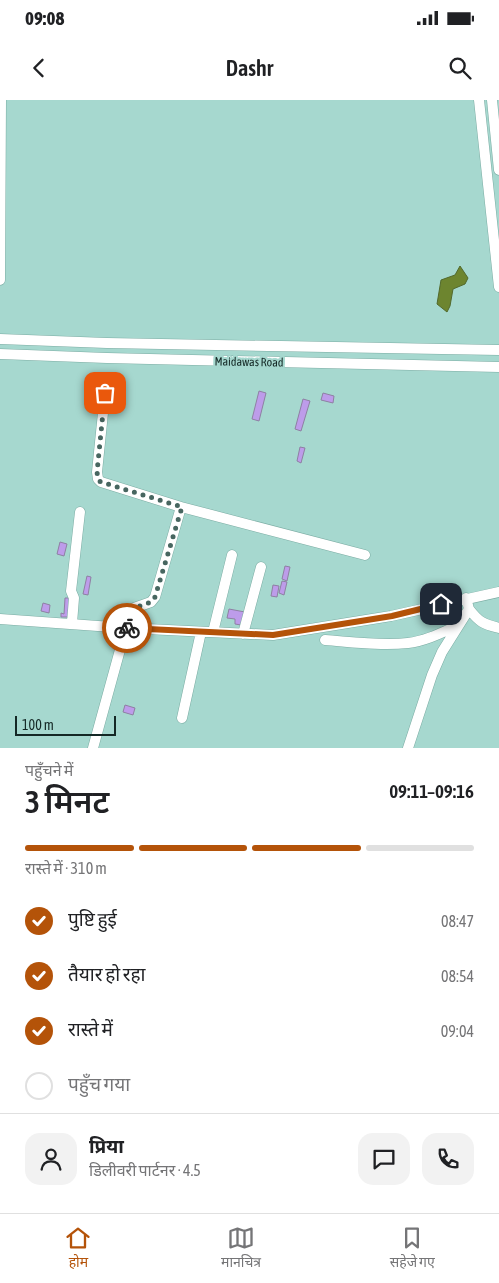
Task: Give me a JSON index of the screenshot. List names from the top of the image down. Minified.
{"streets":{"street":["Maidawas Road"]},"scale_bar":"100 m","page":{"status":"09:08","header":"Dashr","scale":"100 m","heading":["3 मिनट","पहुँचने में","09:11–09:16"],"panel":["प्रिया","डिलीवरी पार्टनर · 4.5"],"bar":"रास्ते में · 310 m","list":[["पुष्टि हुई","08:47"],["तैयार हो रहा","08:54"],["रास्ते में","09:04"],"पहुँच गया"],"tabs":["होम","मानचित्र","सहेजे गए"]}}
